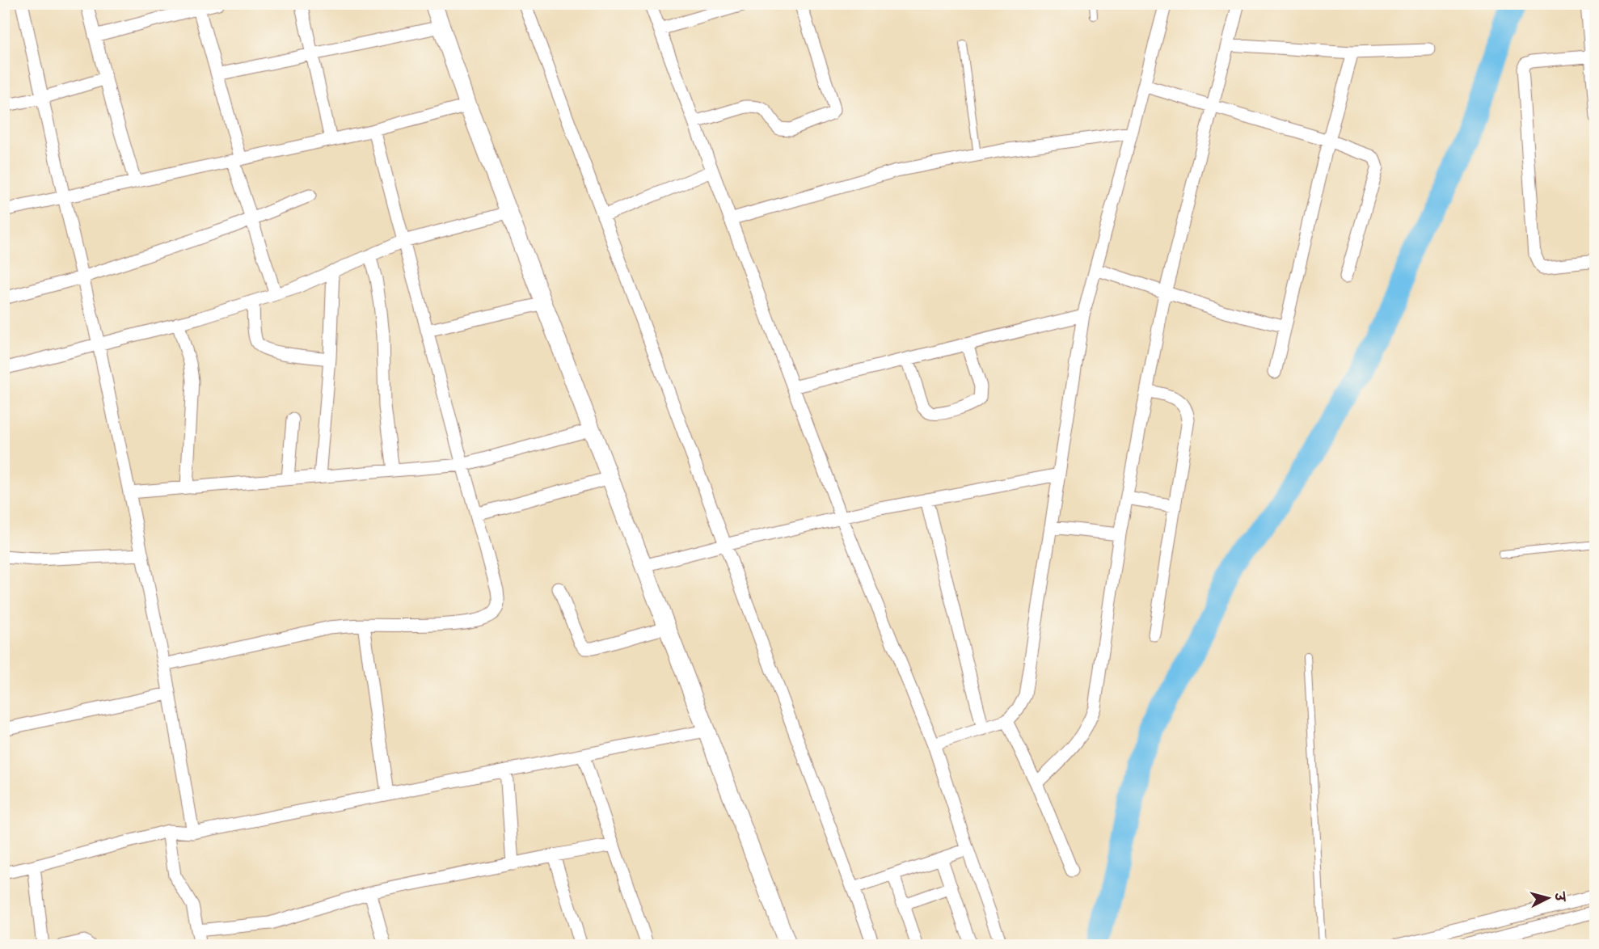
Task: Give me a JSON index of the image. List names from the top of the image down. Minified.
{"north":"right"}
